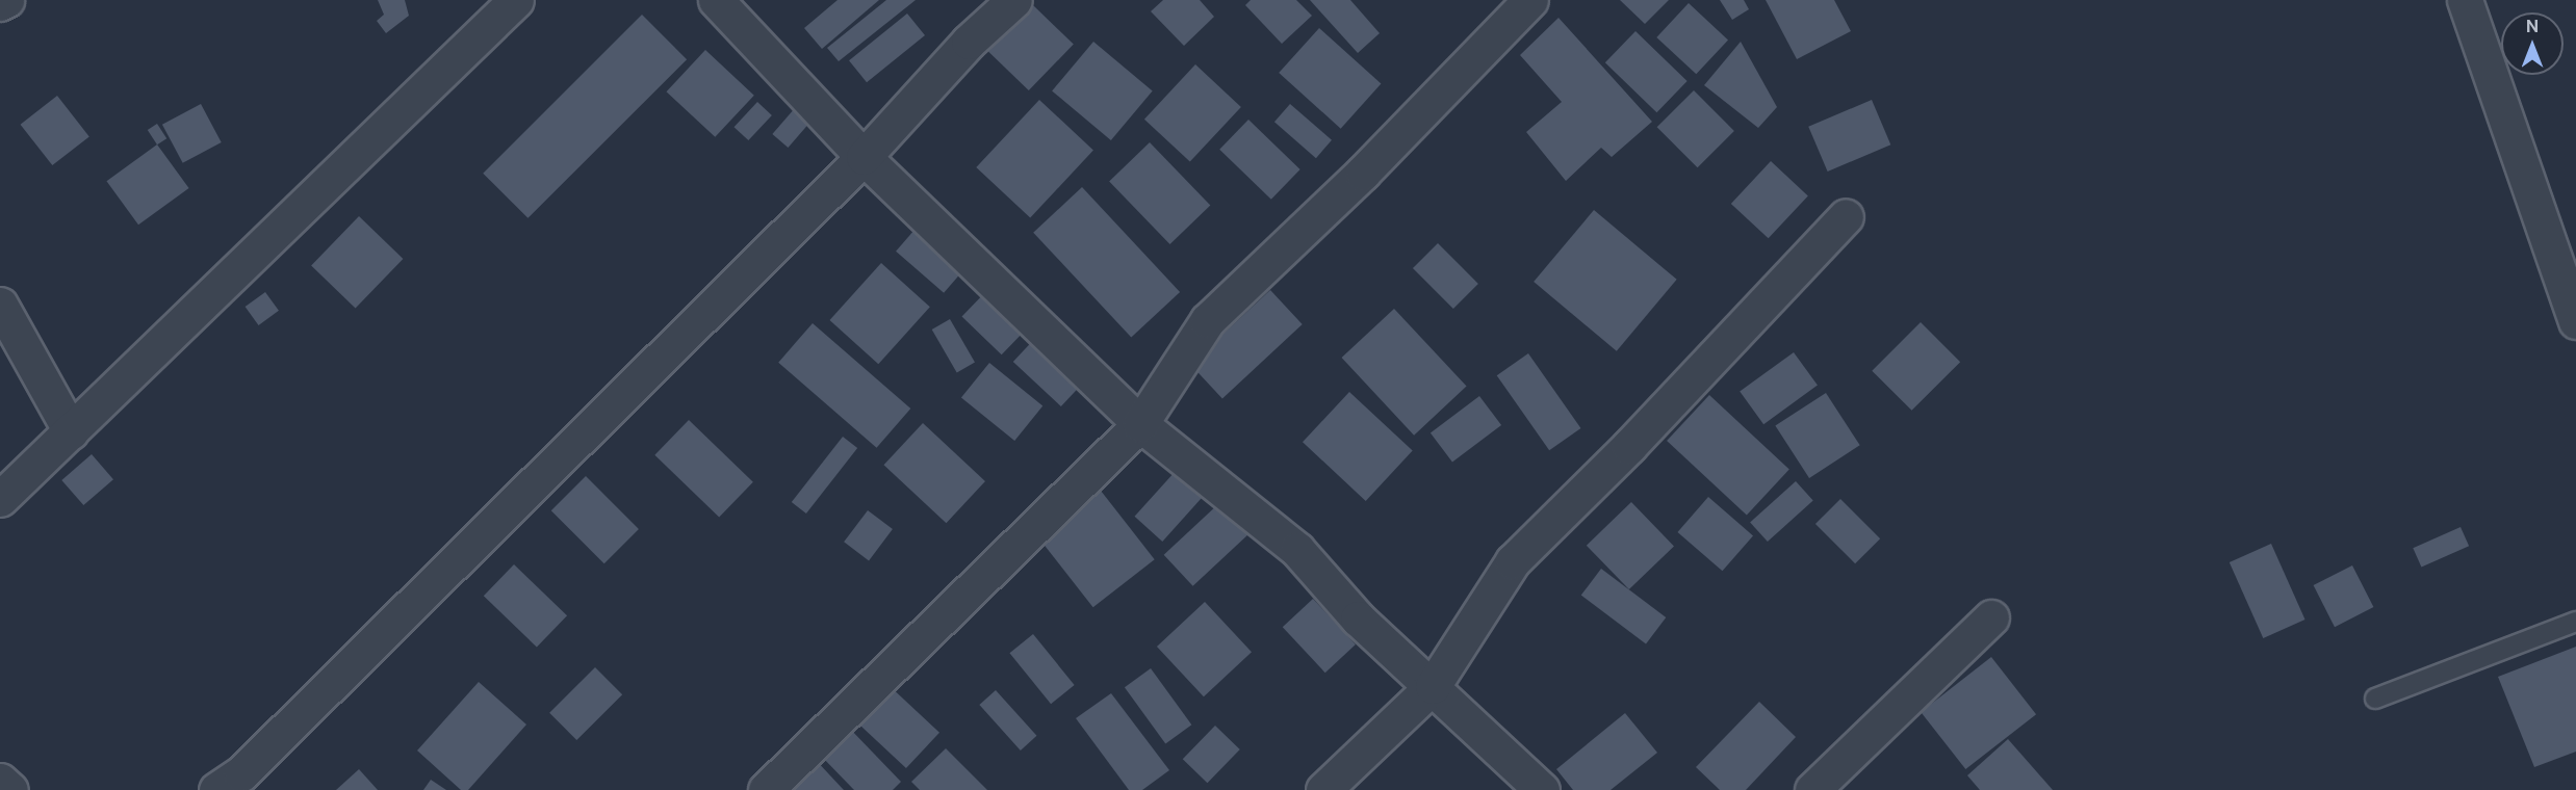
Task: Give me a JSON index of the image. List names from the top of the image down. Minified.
{"north":"top"}
